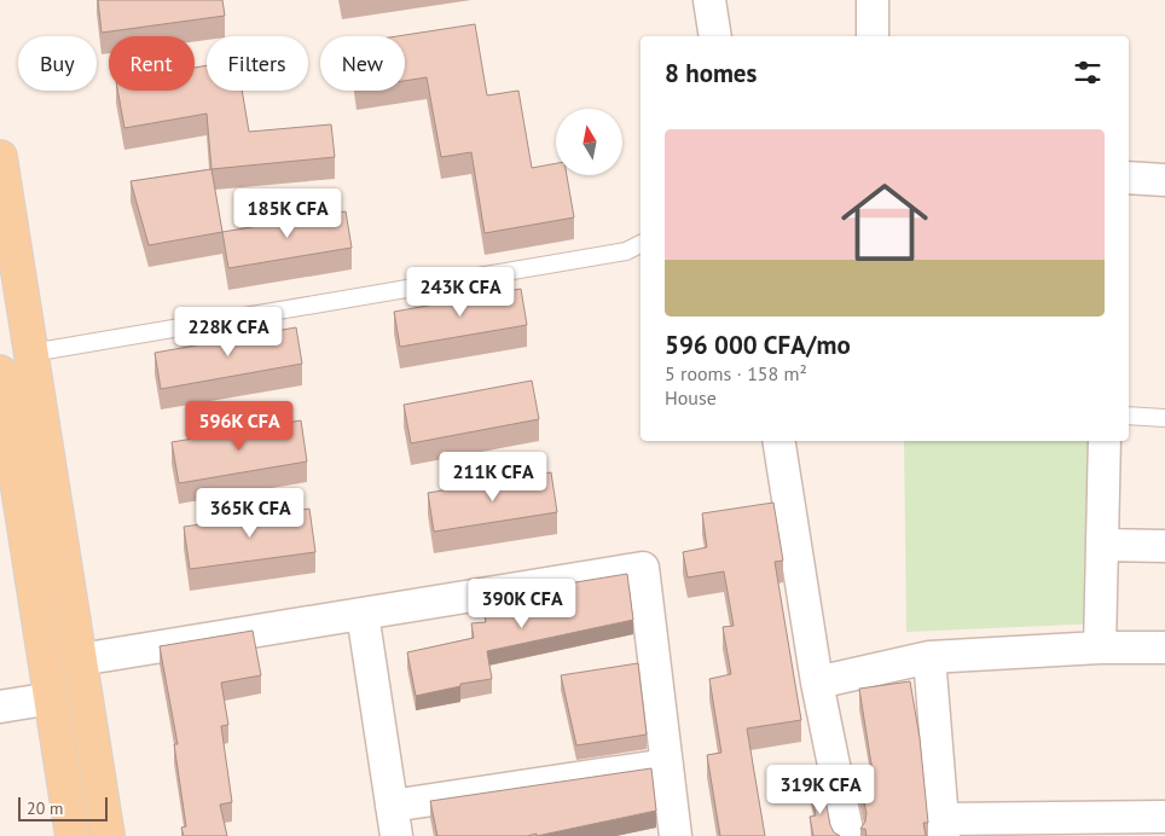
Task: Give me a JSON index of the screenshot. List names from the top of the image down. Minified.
{"scale_bar":"20 m","north":"top","page":{"chip":["Buy","Rent","Filters","New"],"heading":"8 homes","list":[{"name":"596 000 CFA/mo","note":"5 rooms · 158 m² · House"}],"price":["185K CFA","243K CFA","228K CFA","596K CFA","211K CFA","365K CFA","390K CFA","319K CFA"],"scale":"20 m"}}
